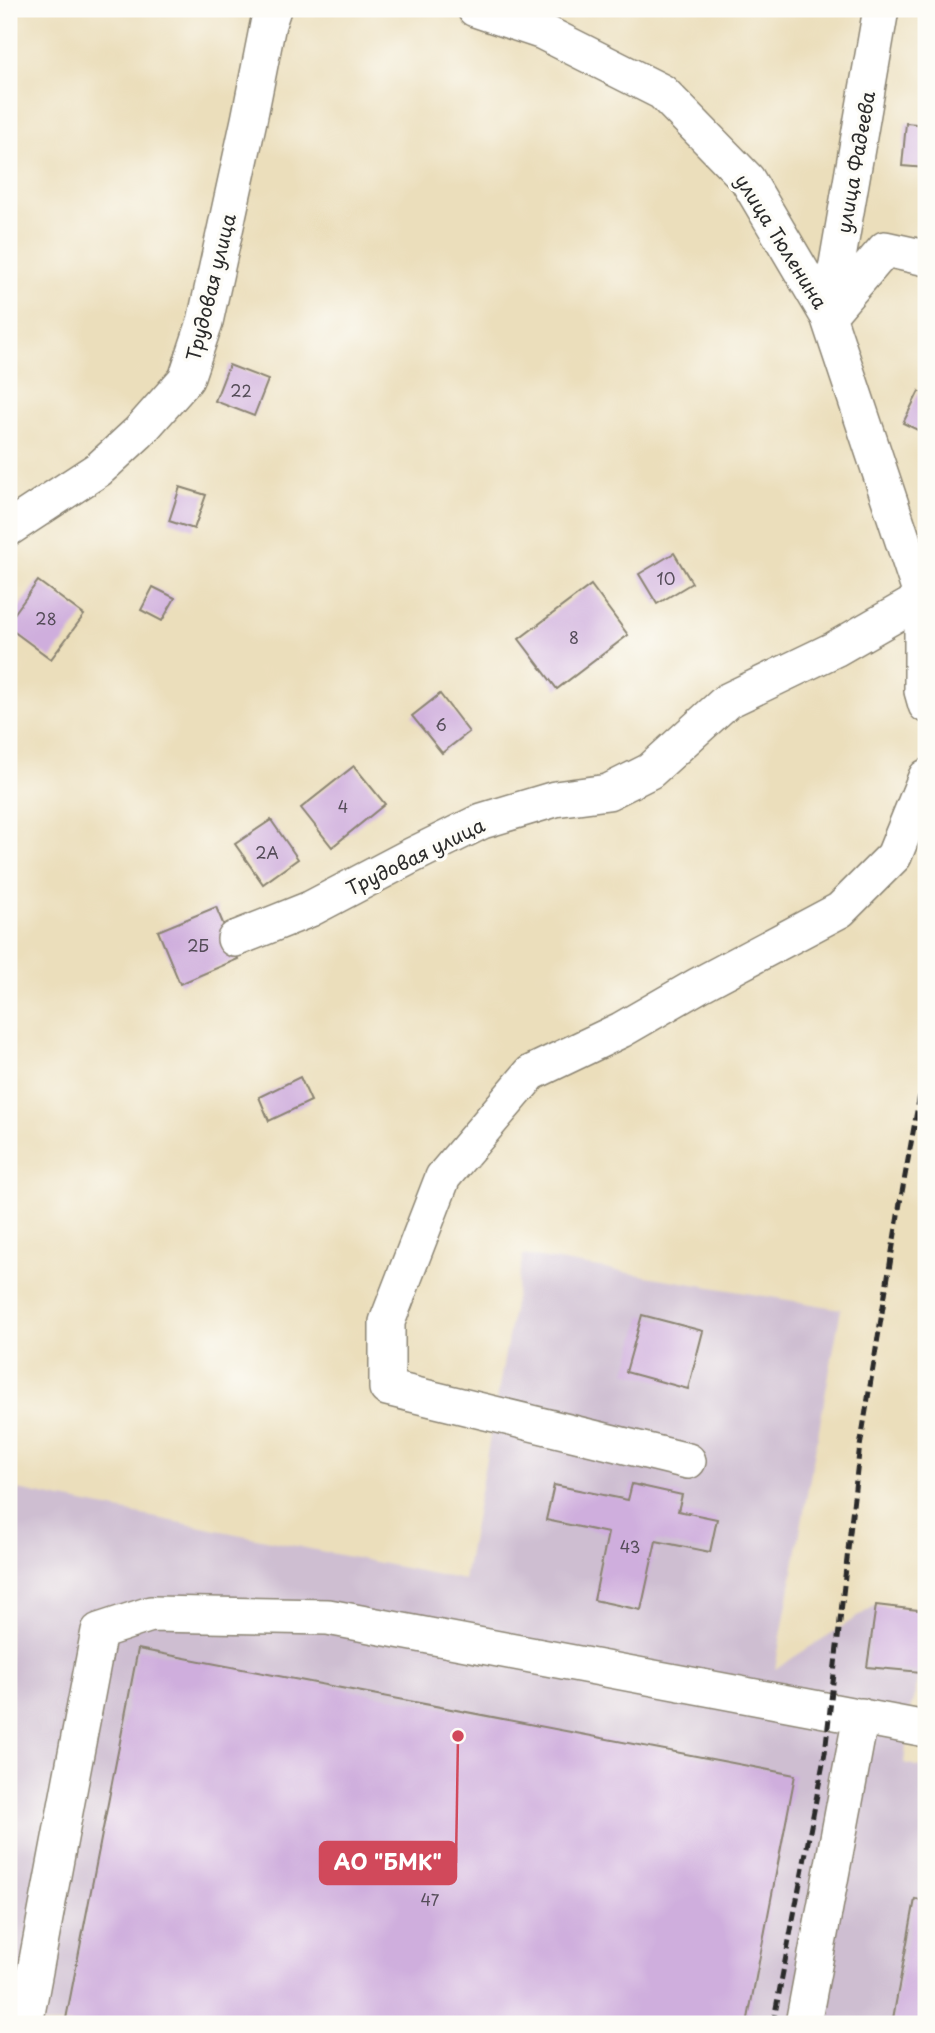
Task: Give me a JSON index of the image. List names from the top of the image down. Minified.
{"streets":{"street":["улица Фадеева","улица Тюленина","Трудовая улица"]},"crossings":[["улица Фадеева","улица Тюленина"],["улица Тюленина","Трудовая улица"]],"places":["АО \"БМК\""],"house_numbers":["22","10","28","8","6","4","2А","2Б","43","47"]}
